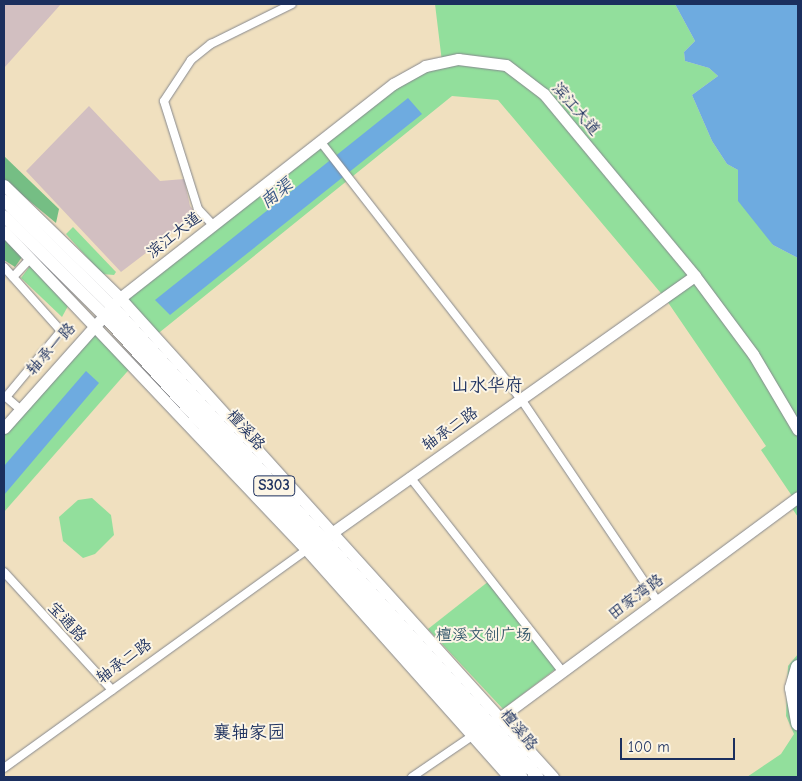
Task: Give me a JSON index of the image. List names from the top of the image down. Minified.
{"streets":{"main road":["檀溪路","S303"],"street":["滨江大道","轴承一路","轴承二路","田家湾路","宝通路"]},"crossings":[["滨江大道","轴承一路"],["滨江大道","轴承二路"],["滨江大道","檀溪路"],["轴承一路","檀溪路"],["轴承二路","檀溪路"],["轴承二路","宝通路"],["檀溪路","田家湾路"]],"districts":["山水华府","襄轴家园"],"water":["南渠"],"parks":["檀溪文创广场"],"scale_bar":"100 m"}
